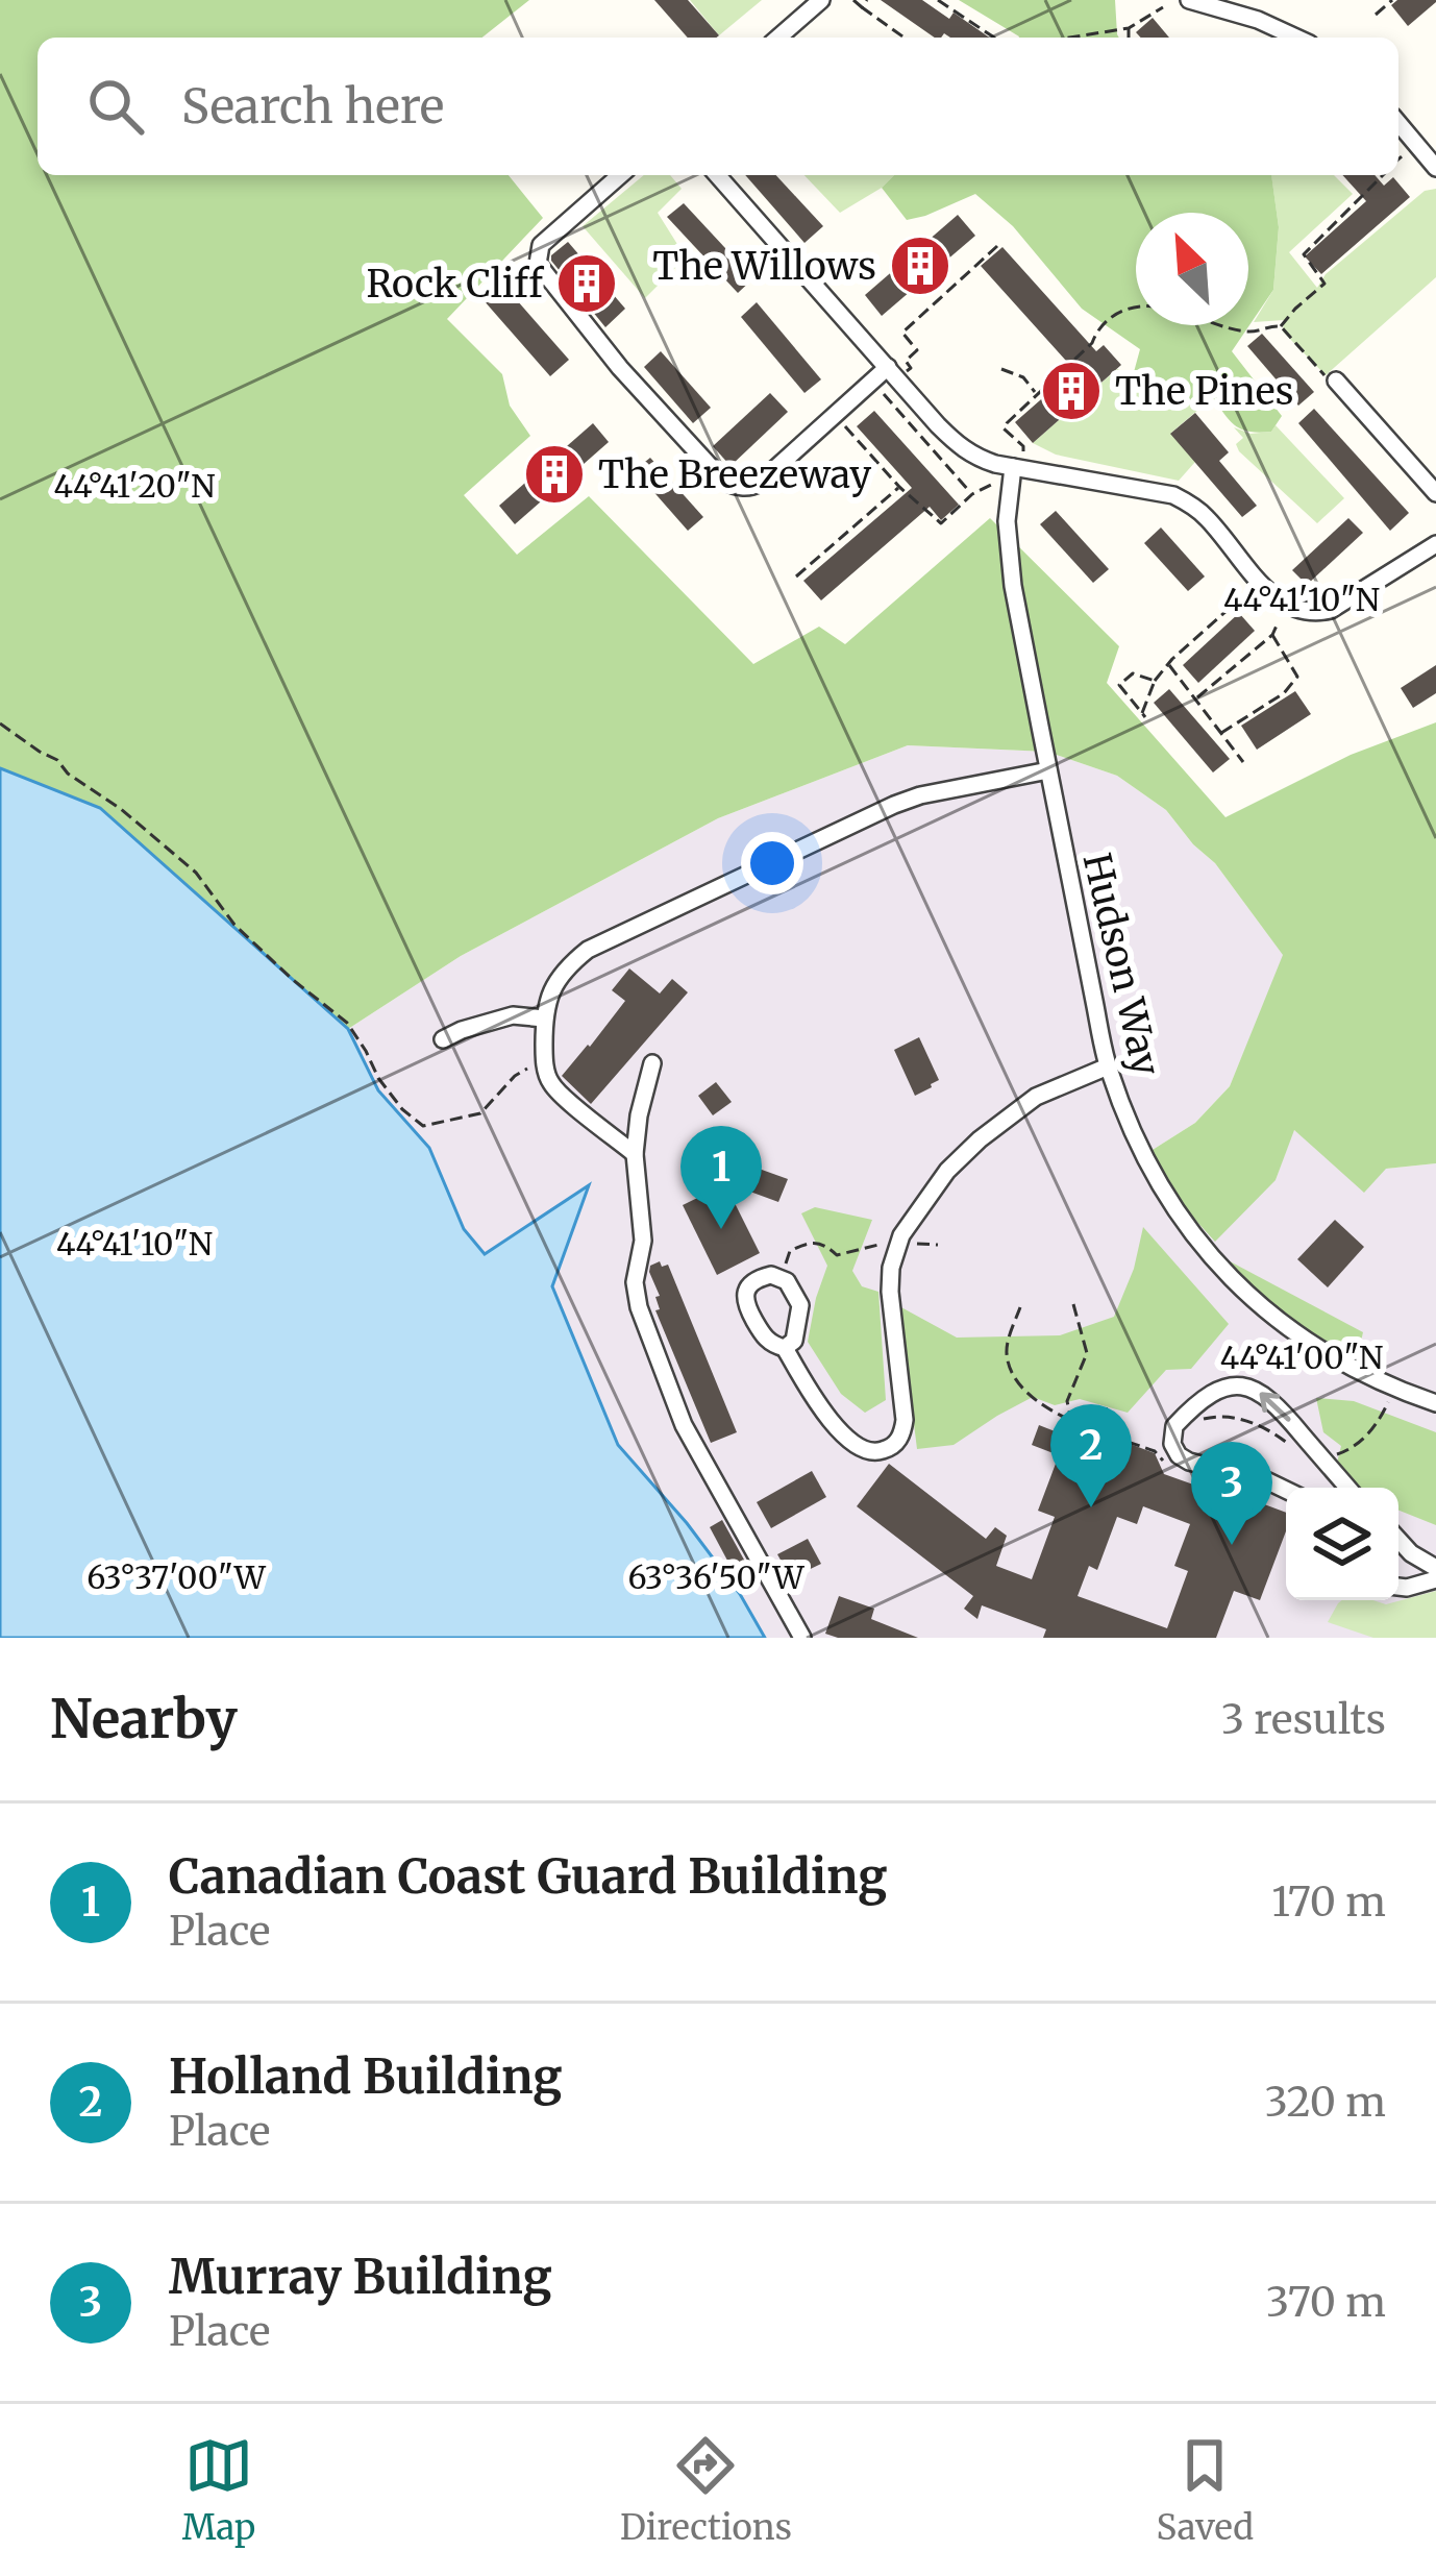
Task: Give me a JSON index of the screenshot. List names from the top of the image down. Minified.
{"streets":{"street":["Hudson Way"]},"places":{"building":["The Willows","Rock Cliff","The Pines","The Breezeway"]},"north":"top left","page":{"search":"Search here","pins":["1","2","3"],"heading":["Nearby","3 results"],"list":[{"mark":"1","name":"Canadian Coast Guard Building","note":"Place","value":"170 m"},{"mark":"2","name":"Holland Building","note":"Place","value":"320 m"},{"mark":"3","name":"Murray Building","note":"Place","value":"370 m"}],"nav":["Map","Directions","Saved"]},"coordinates":["44°41'20\"N","44°41'10\"N","44°41'00\"N","63°37'00\"W","63°36'50\"W"]}
